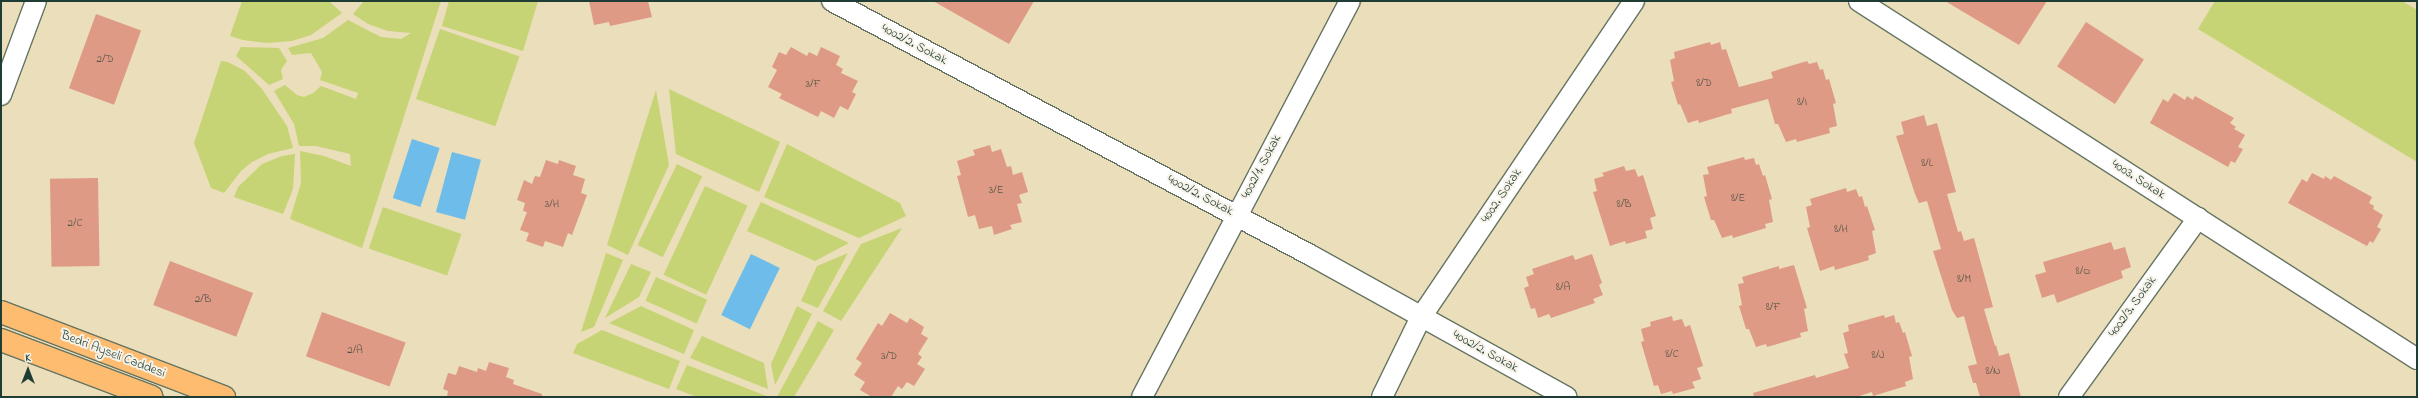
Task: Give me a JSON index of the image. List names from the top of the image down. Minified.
{"streets":{"main road":["Bedri Ayseli Caddesi"],"street":["4002/2. Sokak","4002/1. Sokak","4003. Sokak","4002. Sokak","4002/3. Sokak"]},"crossings":[["4002/2. Sokak","4002/1. Sokak"],["4002/2. Sokak","4002. Sokak"],["4003. Sokak","4002/3. Sokak"]],"house_numbers":["2/D","8/D","3/F","8/I","8/L","3/E","8/E","3/H","8/B","2/C","8/H","8/O","8/M","8/A","2/B","8/F","2/A","8/C","8/J","3/D","8/N"],"north":"top"}
